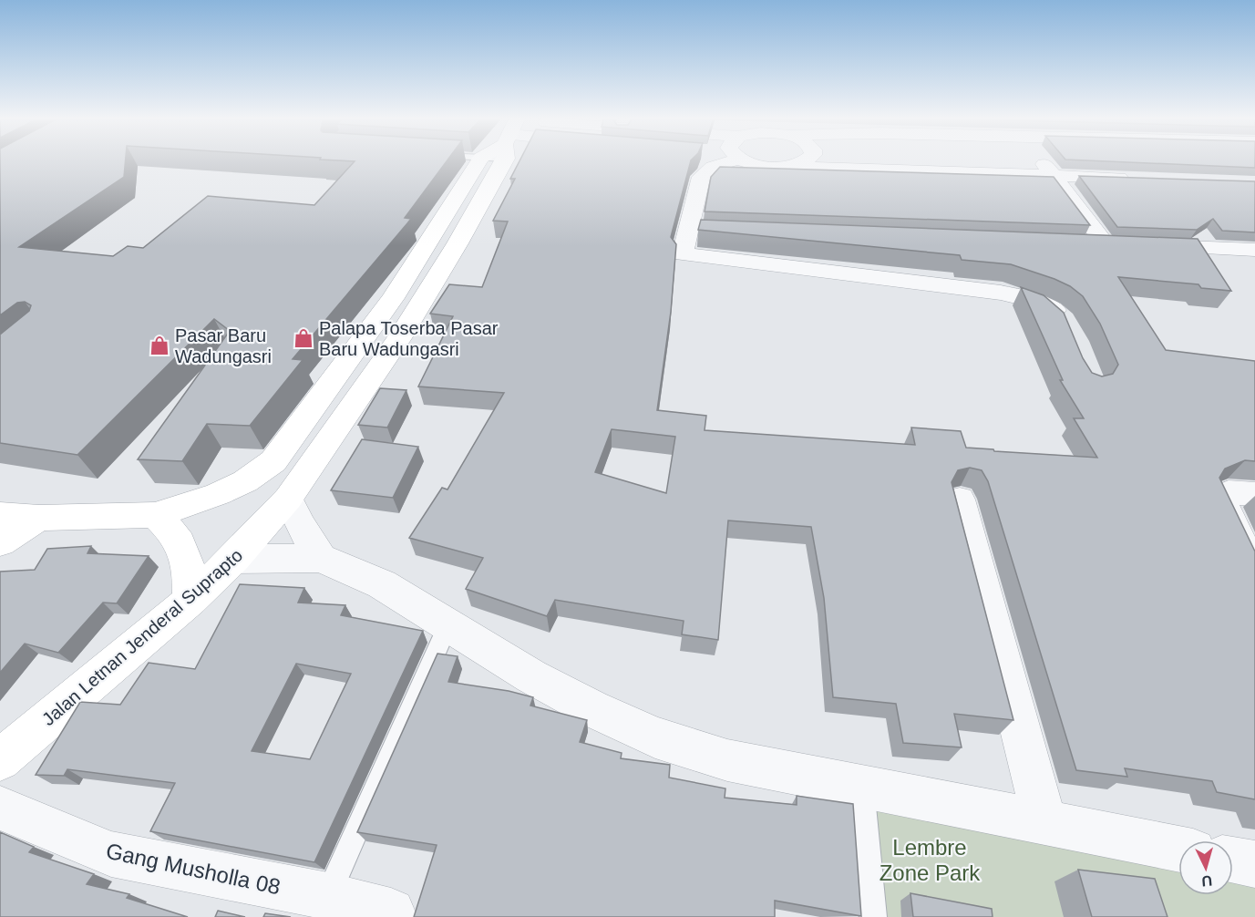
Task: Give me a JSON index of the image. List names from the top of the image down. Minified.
{"streets":{"main road":["Jalan Letnan Jenderal Suprapto"],"street":["Gang Musholla 08"]},"parks":["Lembre Zone Park"],"places":{"shop":["Palapa Toserba Pasar Baru Wadungasri","Pasar Baru Wadungasri"]},"north":"bottom"}
